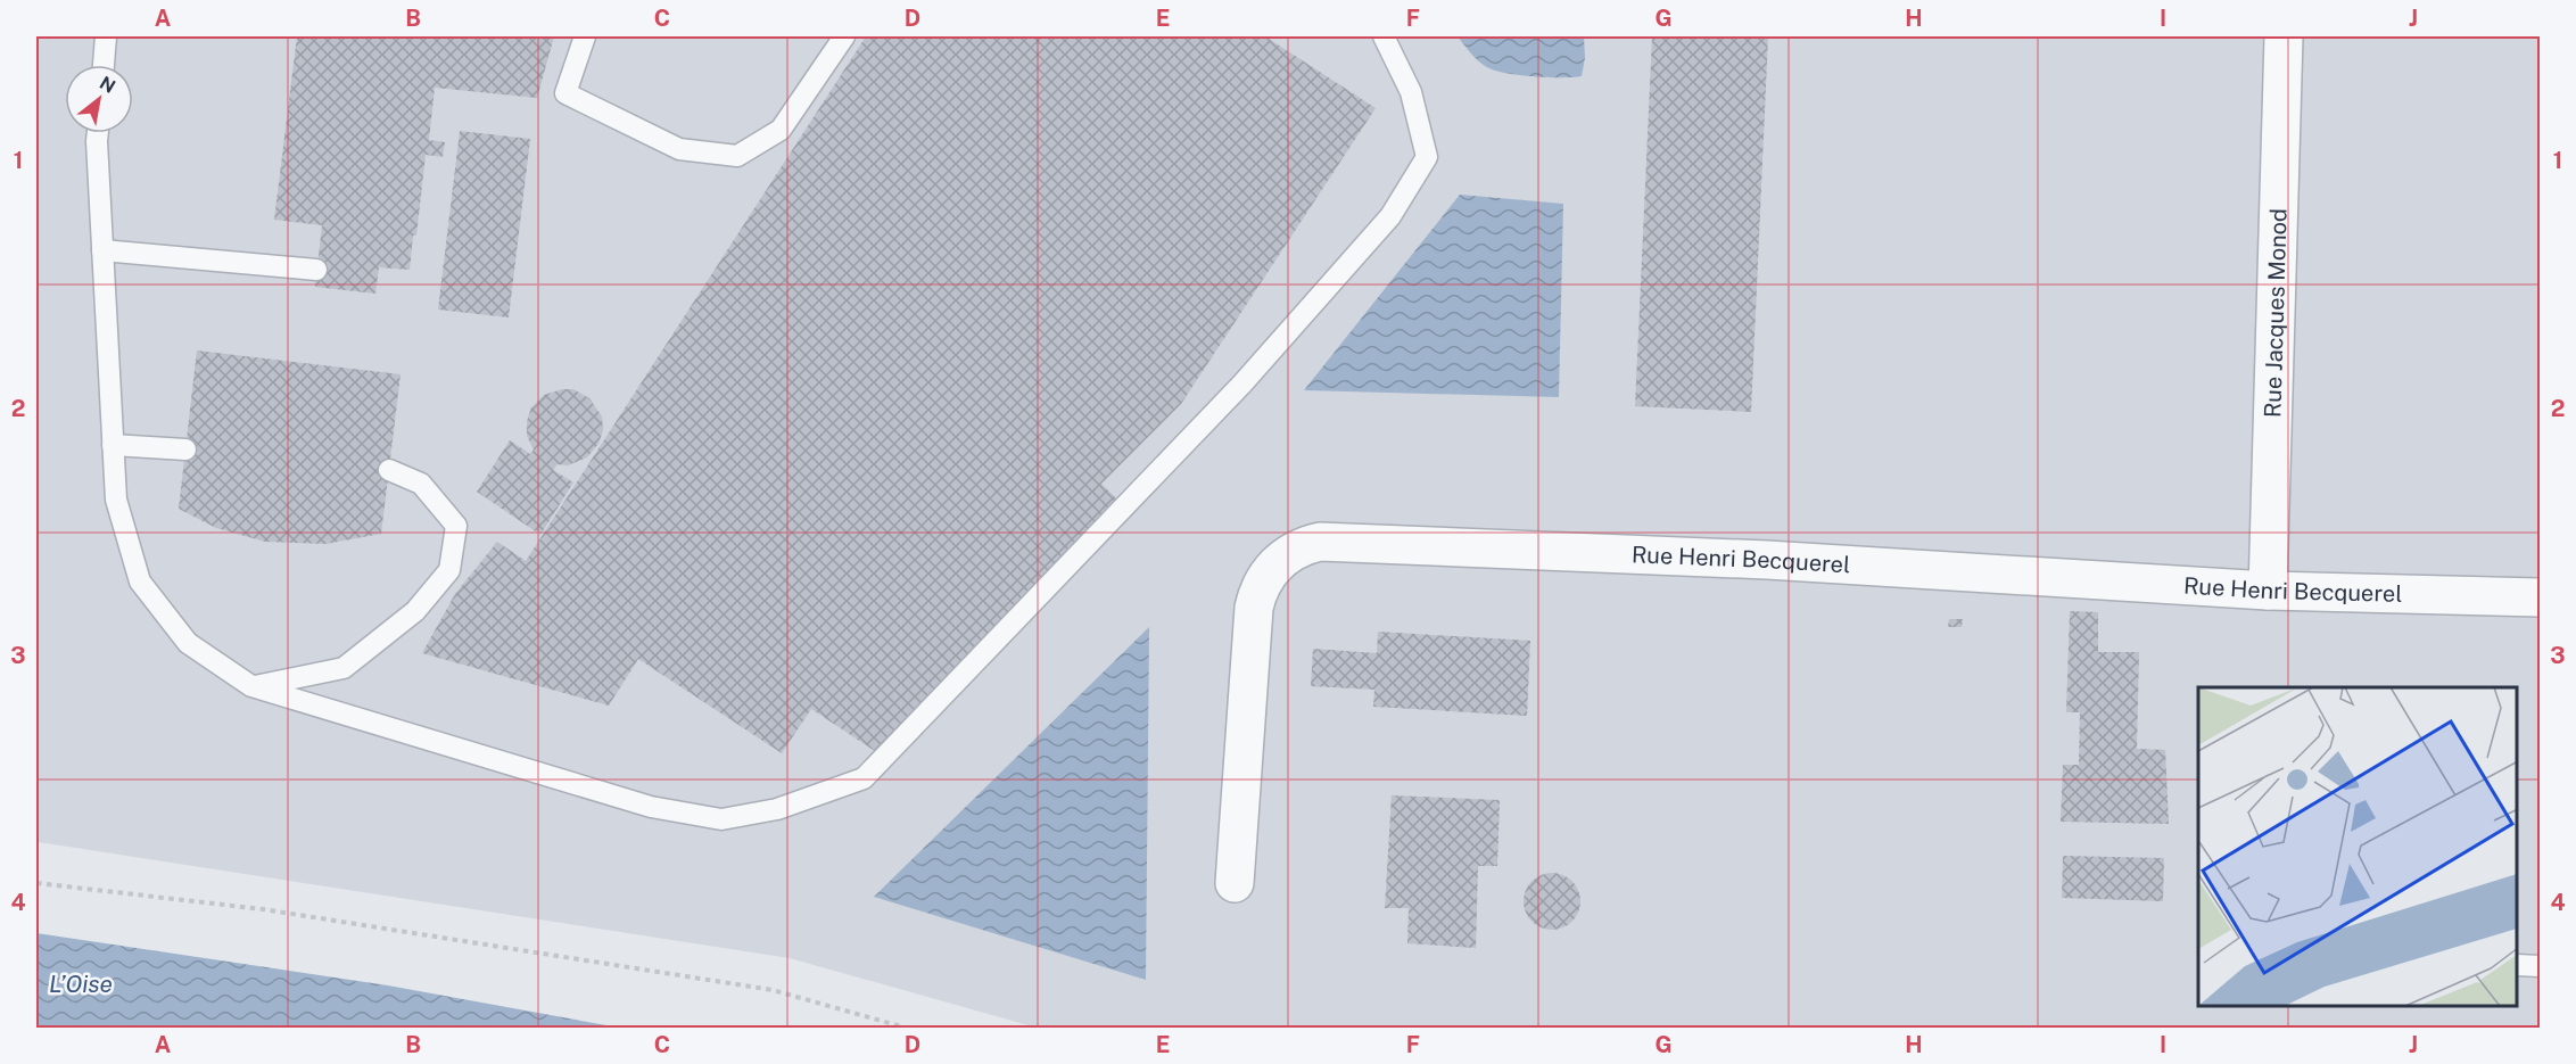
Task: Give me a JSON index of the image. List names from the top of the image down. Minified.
{"streets":{"street":["Rue Jacques Monod","Rue Henri Becquerel"]},"crossings":[["Rue Jacques Monod","Rue Henri Becquerel"]],"water":["L’Oise"],"north":"top right","grid":{"columns":["A","B","C","D","E","F","G","H","I","J"],"rows":["1","2","3","4"]}}
